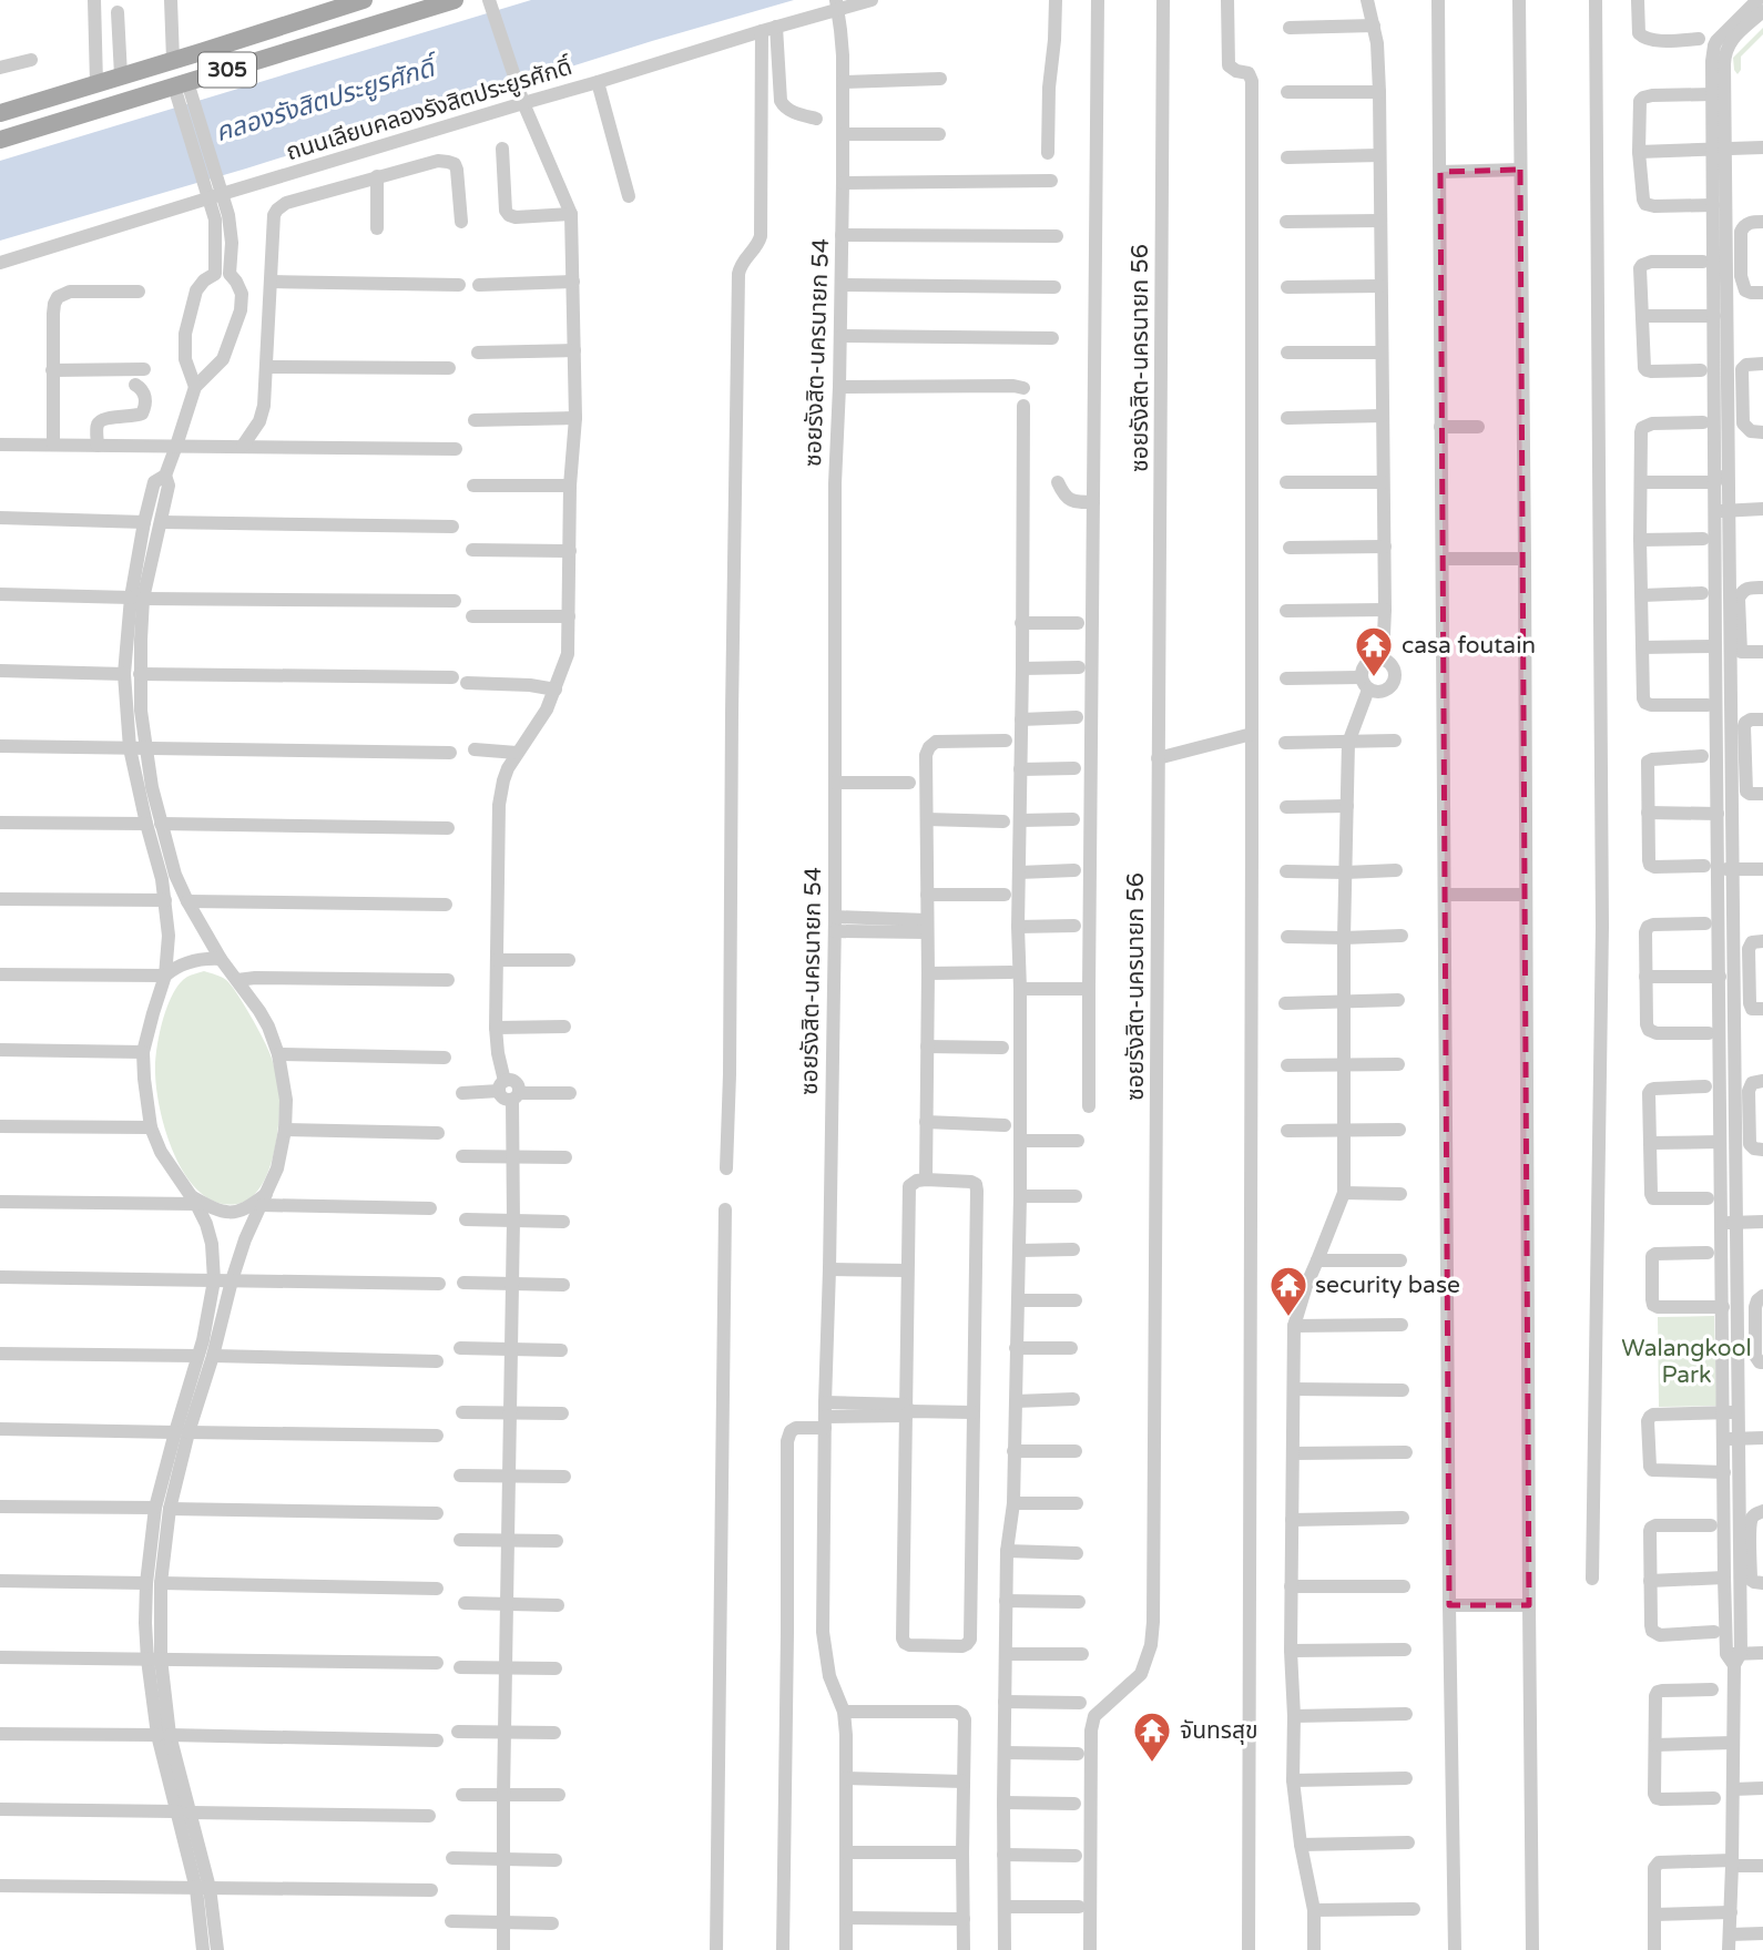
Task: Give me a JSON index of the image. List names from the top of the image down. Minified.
{"streets":{"main road":["305"],"street":["ถนนเลียบคลองรังสิตประยูรศักดิ์","ซอยรังสิต-นครนายก 54","ซอยรังสิต-นครนายก 56"]},"crossings":[["ถนนเลียบคลองรังสิตประยูรศักดิ์","ซอยรังสิต-นครนายก 54"]],"water":["คลองรังสิตประยูรศักดิ์"],"parks":["Walangkool Park"],"places":{"temple":["casa foutain","security base","จันทรสุข"]}}
